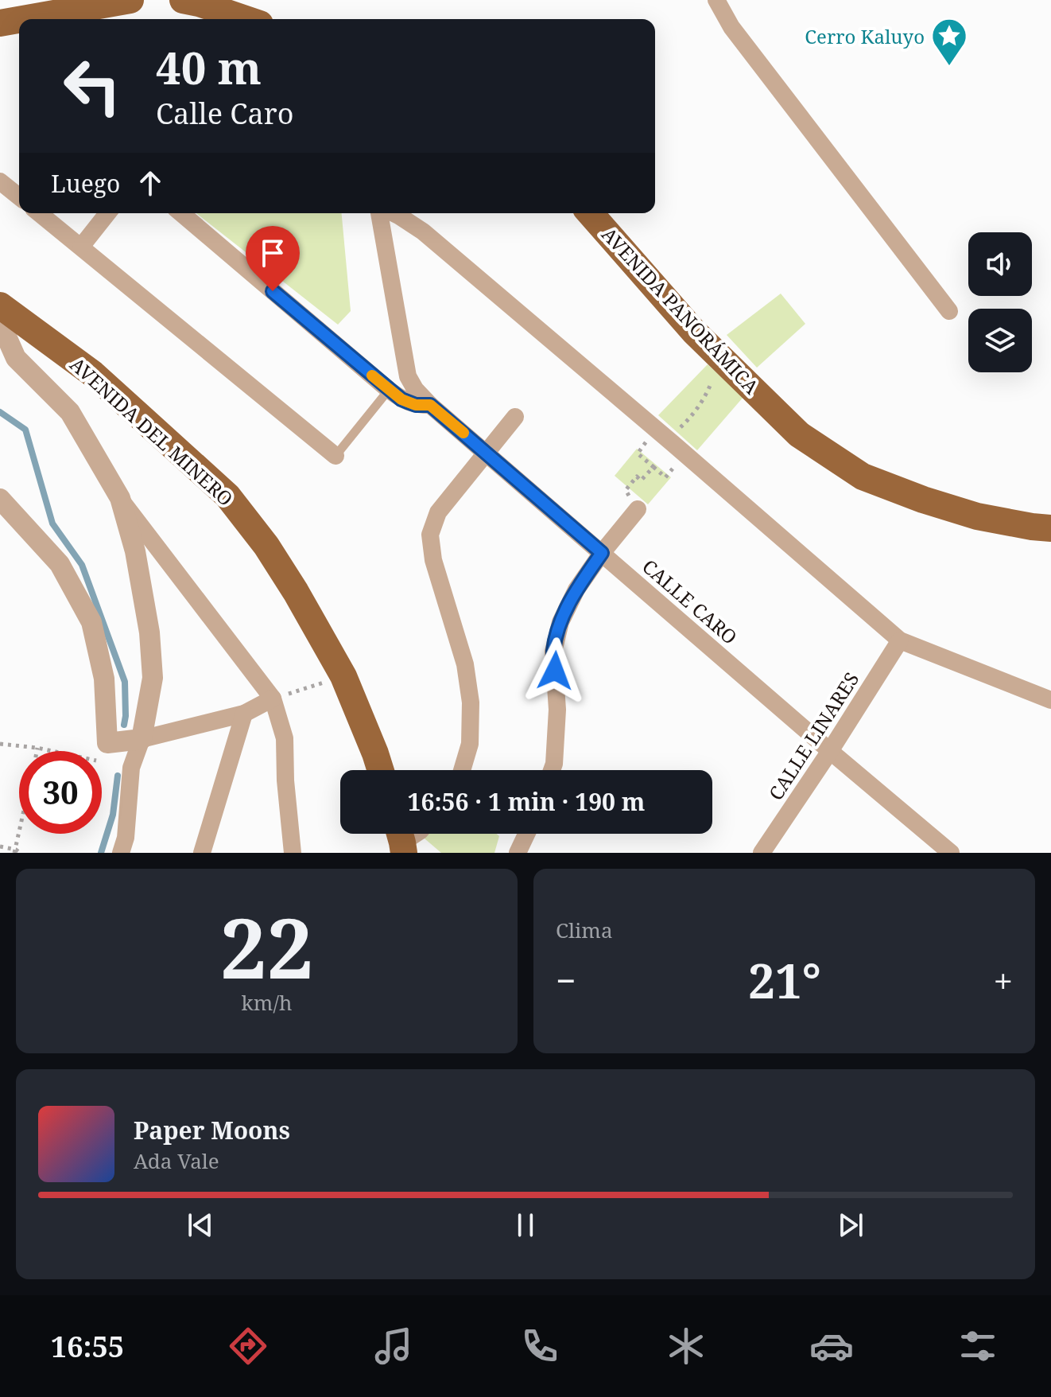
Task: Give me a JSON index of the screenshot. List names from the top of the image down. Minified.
{"streets":{"main road":["AVENIDA PANORÁMICA","AVENIDA DEL MINERO"],"street":["CALLE CARO","CALLE LINARES"]},"crossings":[["CALLE CARO","CALLE LINARES"]],"places":{"place":["Cerro Kaluyo"]},"page":{"turn":["40 m","Calle Caro"],"then":"Luego","limit":"30","trip":"16:56 · 1 min · 190 m","tile":[["22","km/h"],"Clima"],"heat":["−","21°","+"],"song":["Paper Moons","Ada Vale"],"tabs":"16:55"}}
